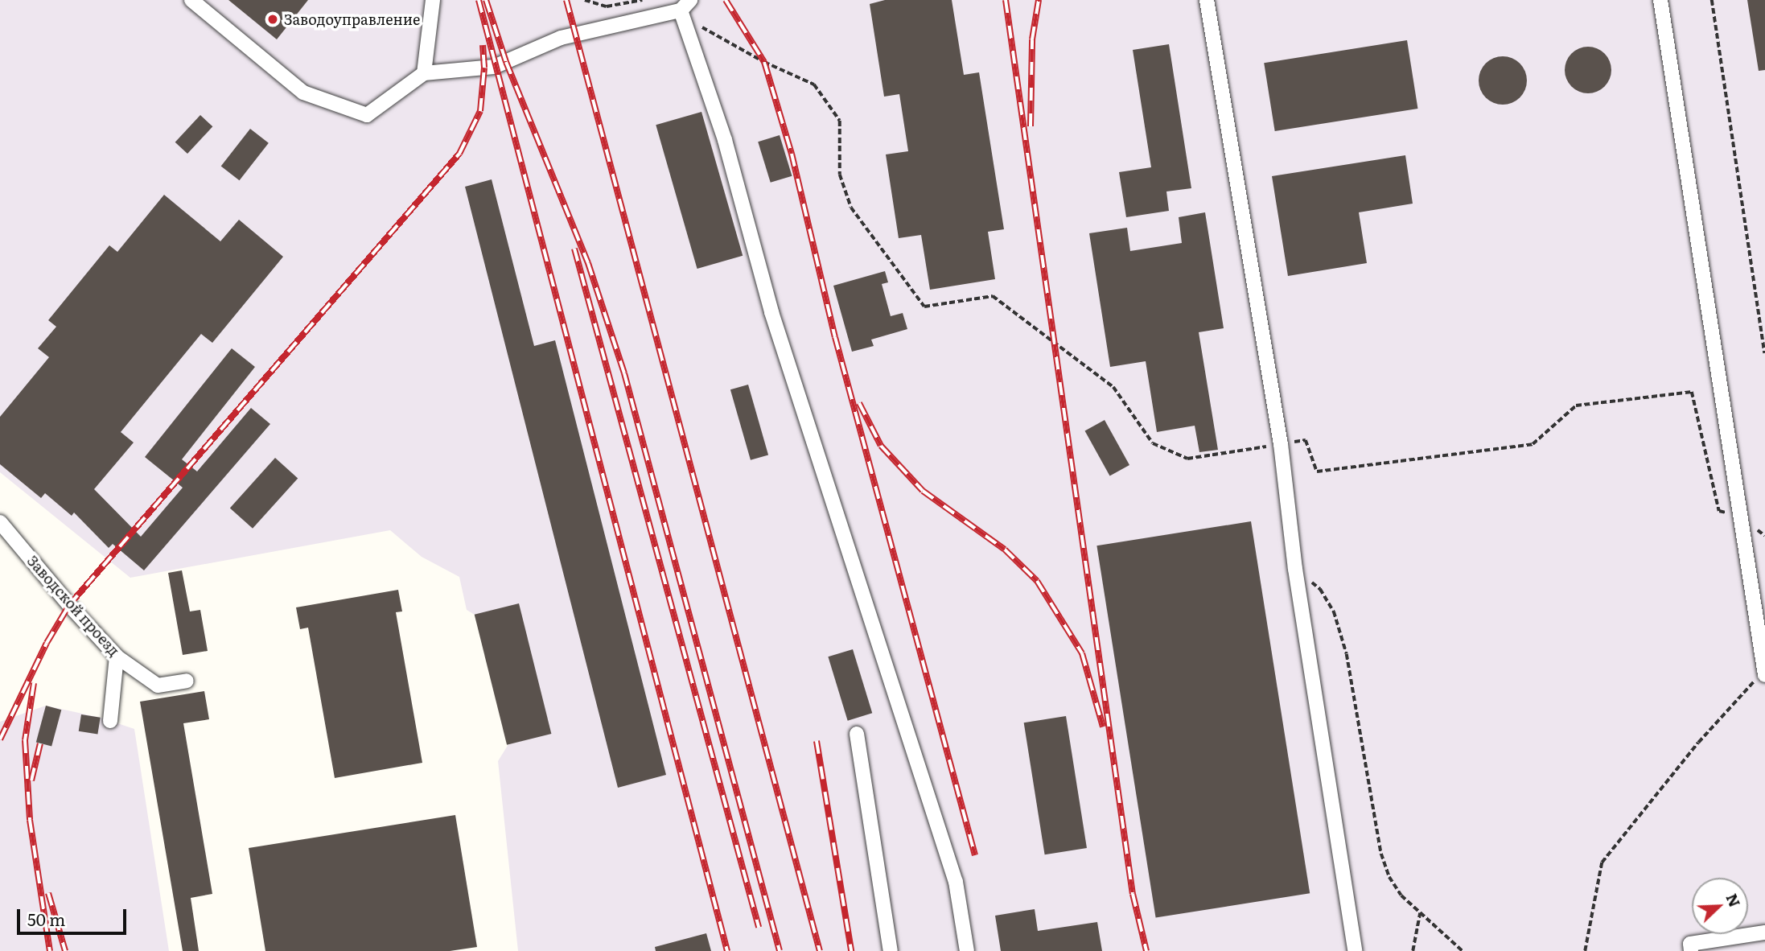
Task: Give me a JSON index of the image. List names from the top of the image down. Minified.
{"streets":{"street":["Заводской проезд"]},"places":["Заводоуправление"],"scale_bar":"50 m","north":"top right"}
